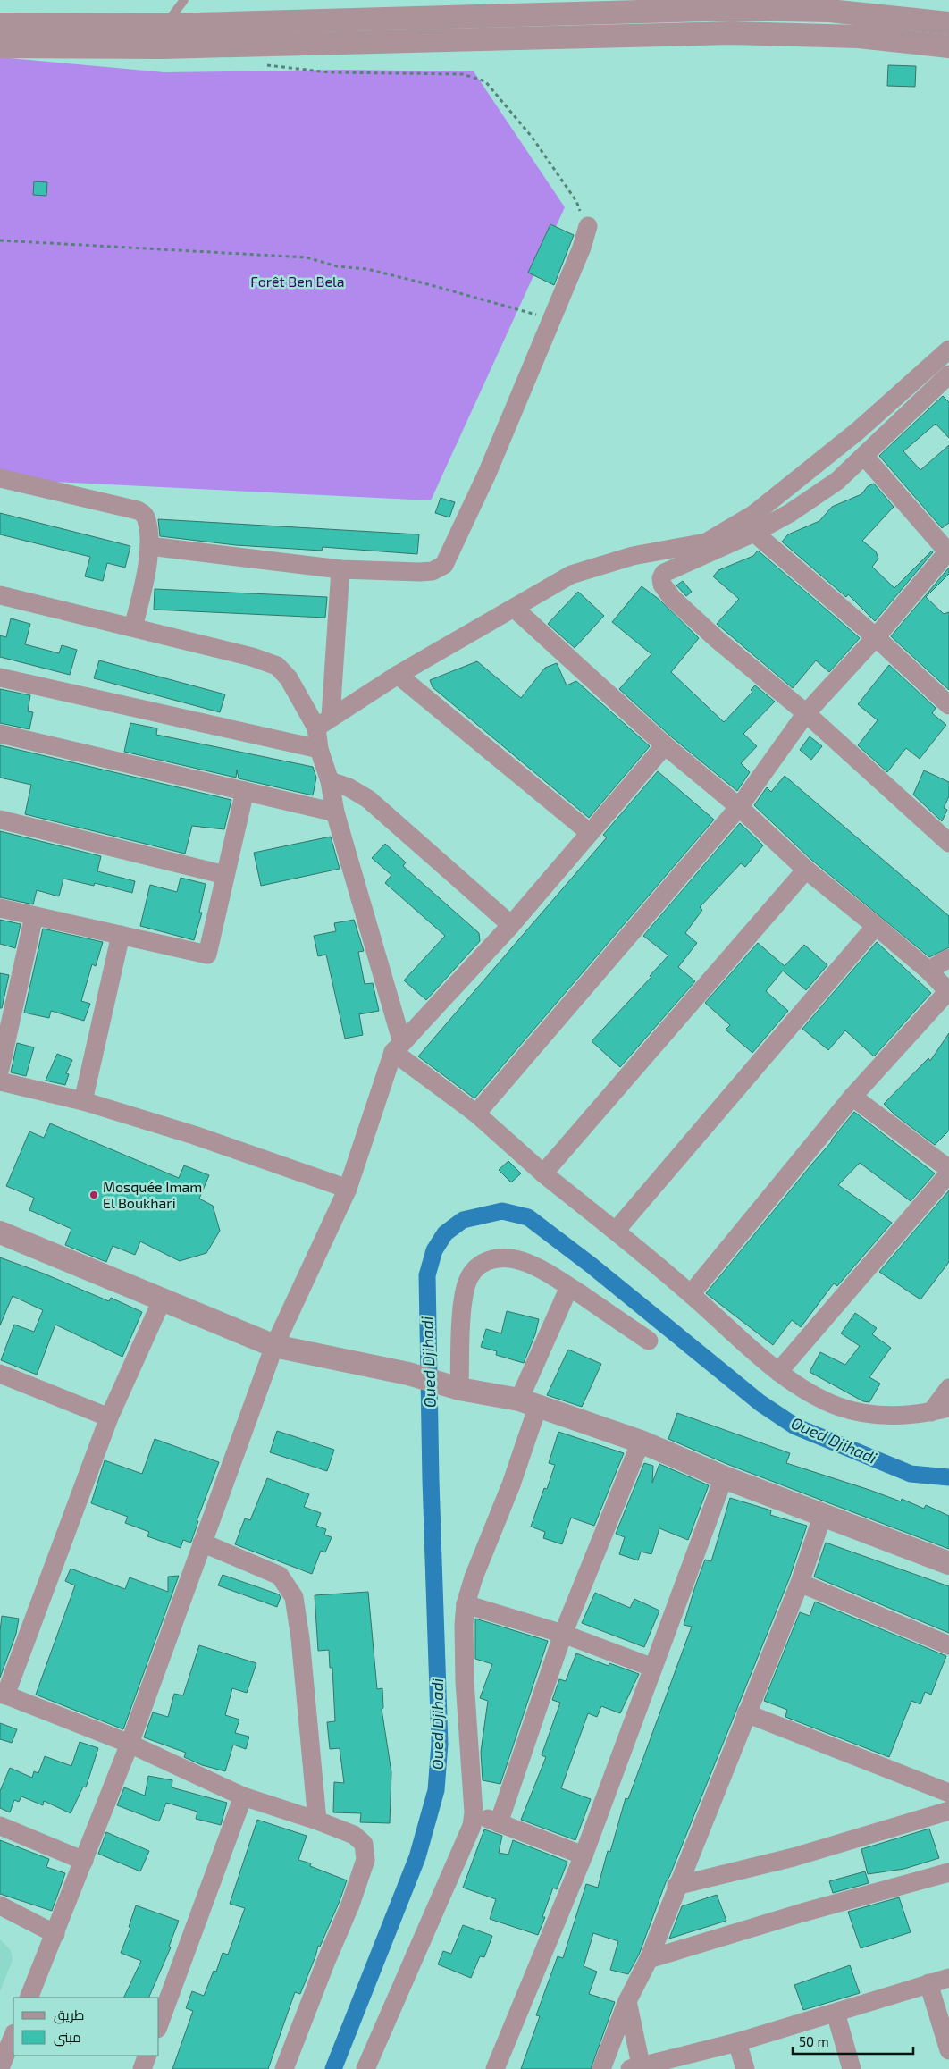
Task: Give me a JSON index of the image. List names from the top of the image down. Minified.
{"water":["Oued Djihadi"],"parks":["Forêt Ben Bela"],"places":["Mosquée Imam El Boukhari"],"legend":["طريق","مبنى"],"scale_bar":"50 m"}
